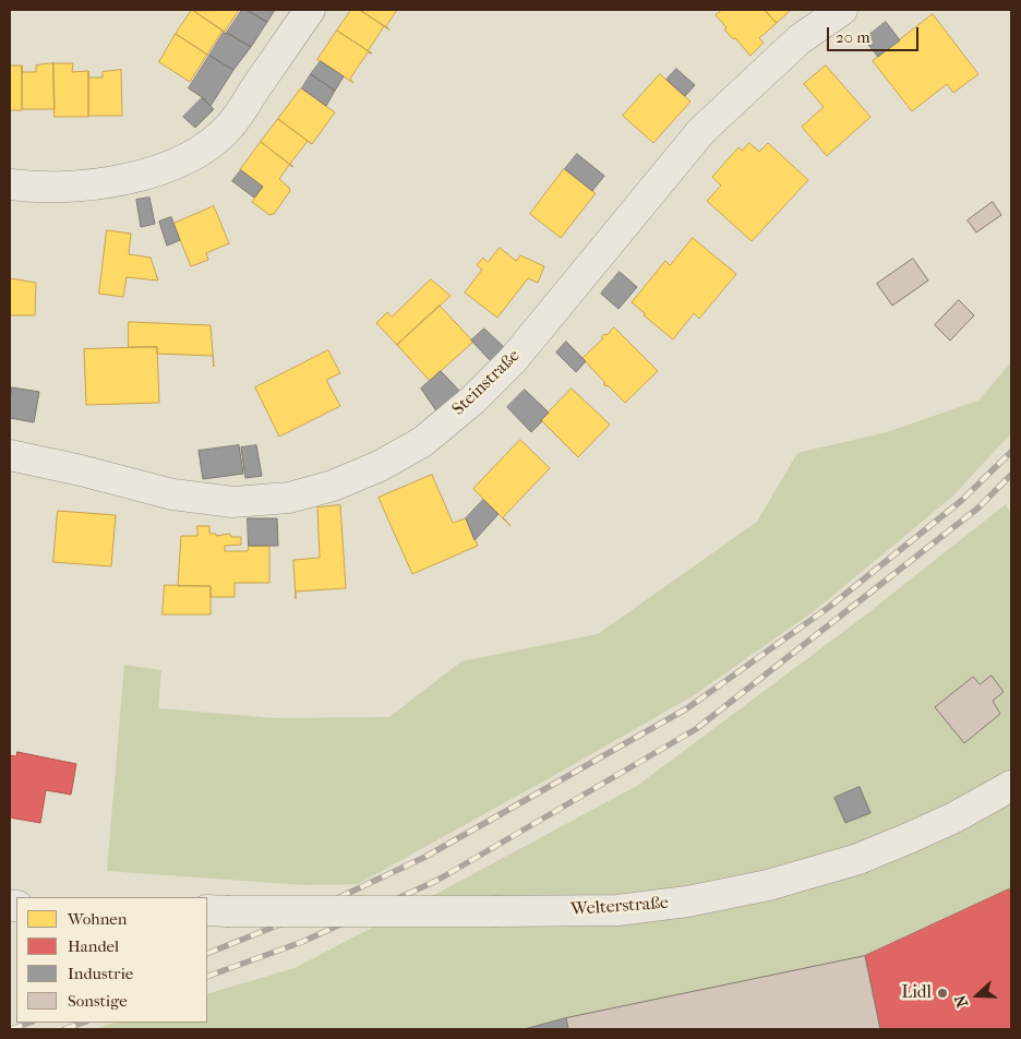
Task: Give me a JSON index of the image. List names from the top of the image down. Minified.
{"streets":{"street":["Steinstraße","Welterstraße"]},"places":["Lidl"],"legend":["Wohnen","Handel","Industrie","Sonstige"],"scale_bar":"20 m","north":"left"}
